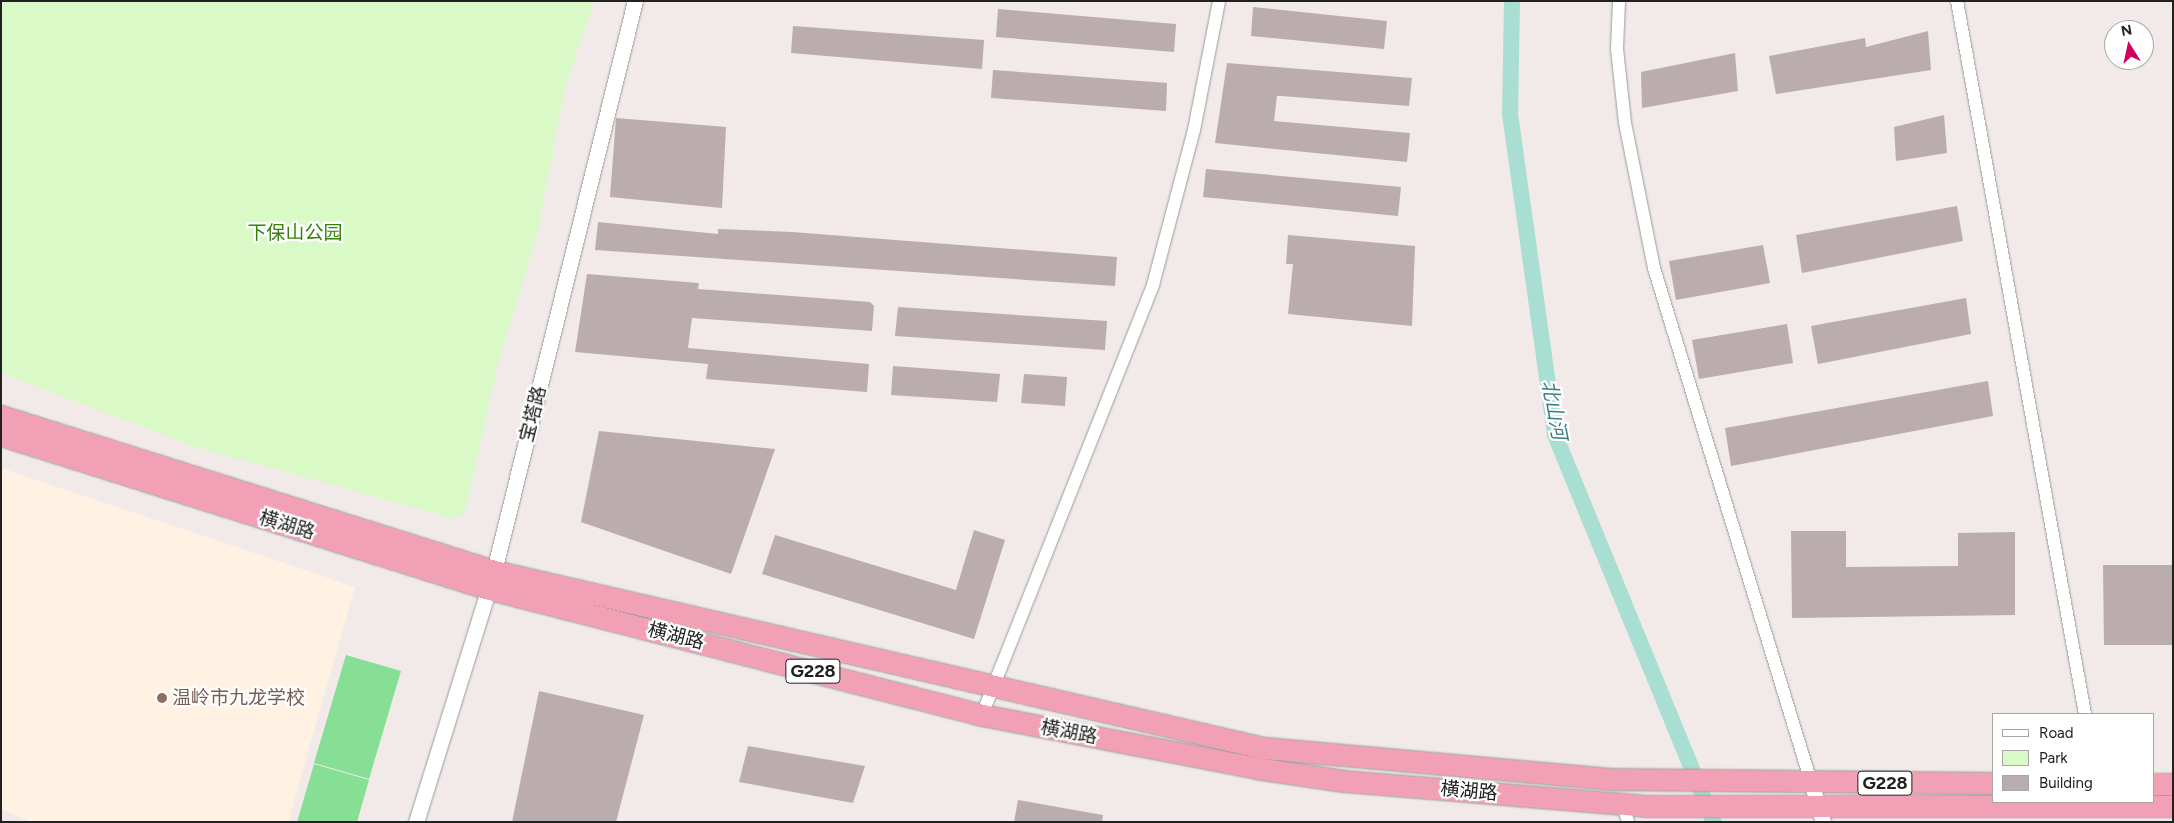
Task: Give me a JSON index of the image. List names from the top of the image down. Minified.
{"streets":{"highway":["横湖路","G228"],"street":["宝塔路"]},"crossings":[["宝塔路","横湖路"]],"water":["北山河"],"parks":["下保山公园"],"places":["温岭市九龙学校"],"legend":["Road","Park","Building"],"north":"top"}
